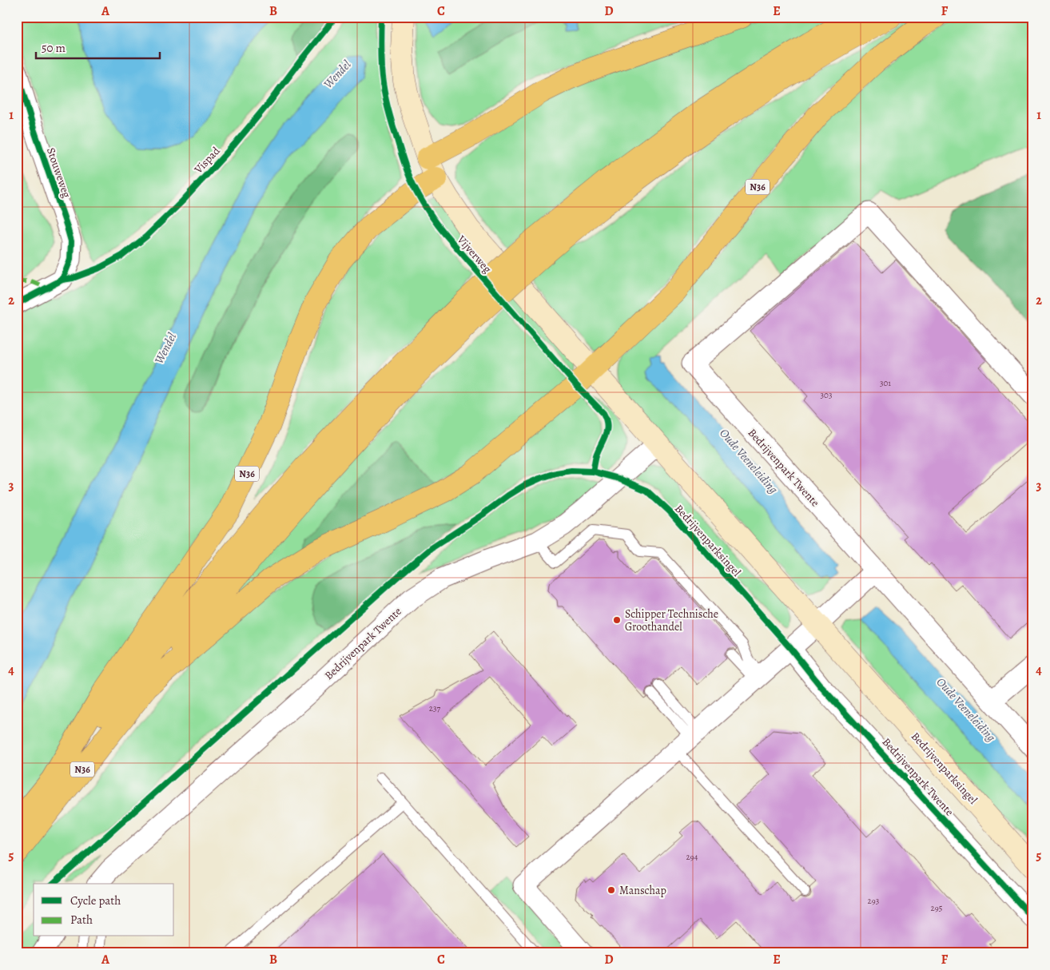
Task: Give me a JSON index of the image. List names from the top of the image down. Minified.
{"streets":{"highway":["N36"],"street":["Stouweweg","Bedrijvenpark Twente","Bedrijvenparksingel"],"cycle path":["Vispad","Vijverweg"]},"crossings":[["N36","Bedrijvenparksingel"],["Bedrijvenpark Twente","Bedrijvenparksingel"]],"water":["Wendel","Oude Veeneleiding"],"places":["Schipper Technische Groothandel","Manschap"],"house_numbers":["301","303","237","294","293","295"],"legend":["Cycle path","Path"],"scale_bar":"50 m","grid":{"columns":["A","B","C","D","E","F"],"rows":["1","2","3","4","5"]}}
